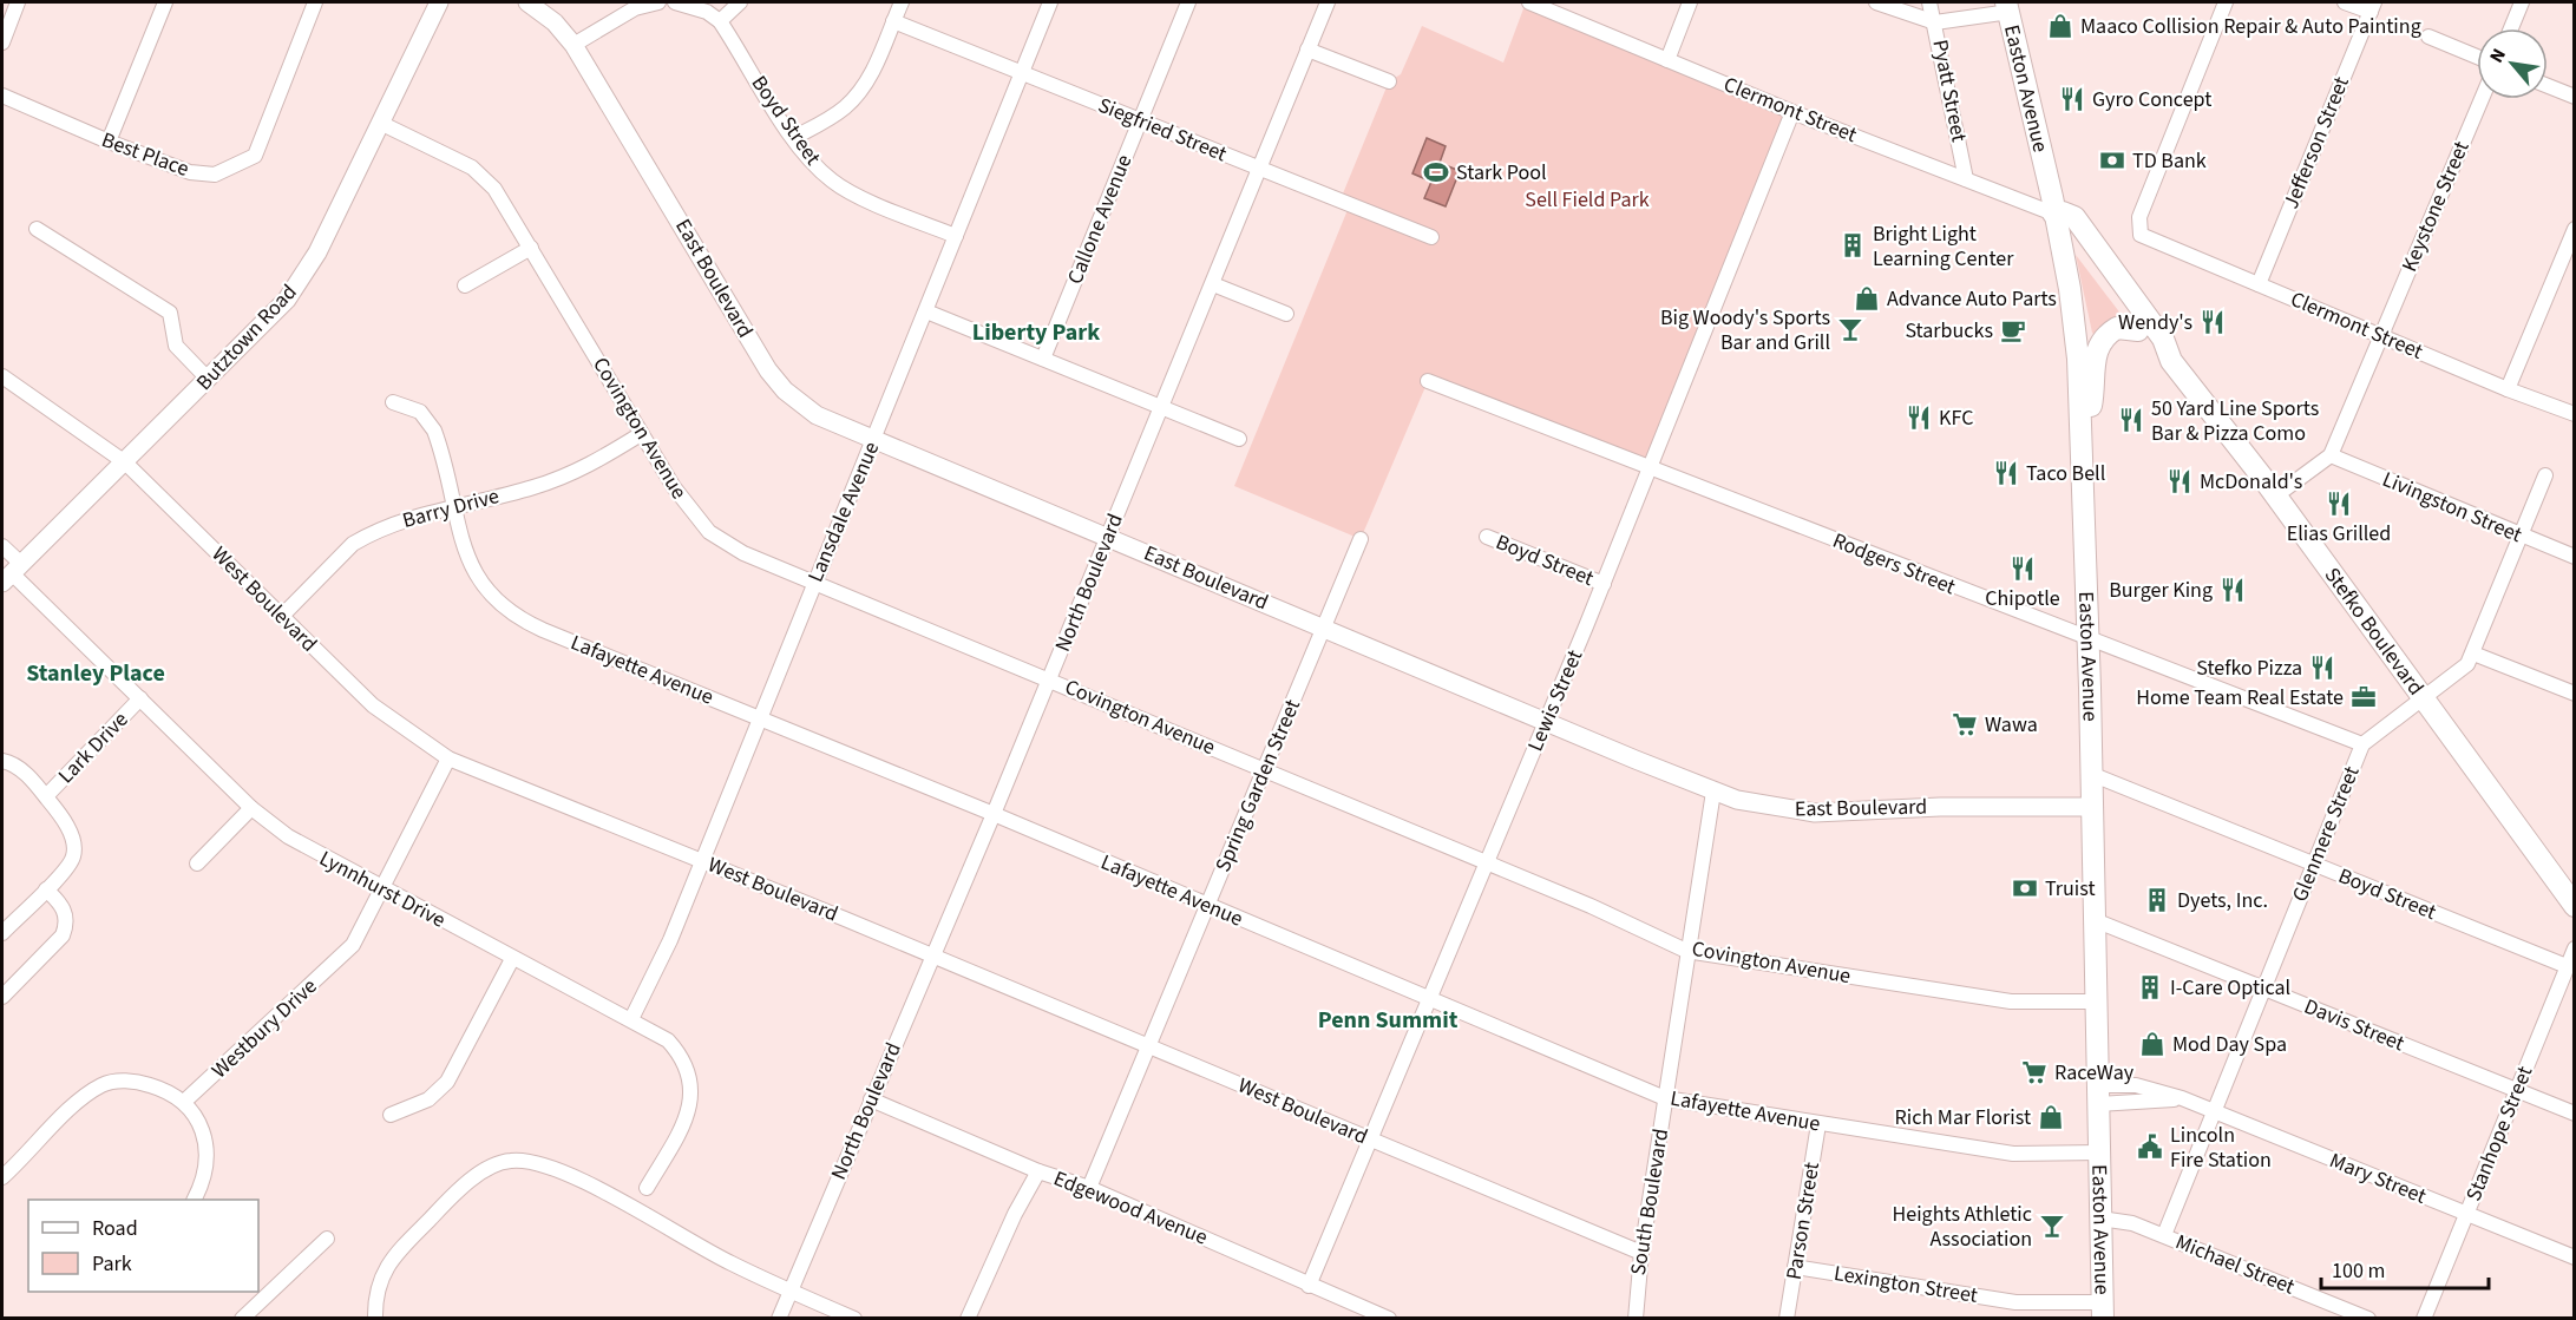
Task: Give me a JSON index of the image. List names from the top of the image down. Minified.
{"streets":{"main road":["Easton Avenue","Stefko Boulevard"],"street":["Pyatt Street","Clermont Street","Boyd Street","Siegfried Street","Jefferson Street","Best Place","Keystone Street","Callone Avenue","East Boulevard","Butztown Road","Covington Avenue","Livingston Street","Barry Drive","Lansdale Avenue","Rodgers Street","North Boulevard","West Boulevard","Lafayette Avenue","Lewis Street","Lark Drive","Spring Garden Street","Glenmere Street","Lynnhurst Drive","Davis Street","Westbury Drive","Stanhope Street","Mary Street","South Boulevard","Edgewood Avenue","Parson Street","Michael Street","Lexington Street"]},"crossings":[["Easton Avenue","Clermont Street"],["Easton Avenue","Boyd Street"],["Easton Avenue","East Boulevard"],["Easton Avenue","Covington Avenue"],["Easton Avenue","Rodgers Street"],["Easton Avenue","Stefko Boulevard"],["Easton Avenue","Lafayette Avenue"],["Easton Avenue","Davis Street"],["Easton Avenue","Mary Street"],["Easton Avenue","Michael Street"],["Easton Avenue","Lexington Street"],["Pyatt Street","Clermont Street"],["Clermont Street","Jefferson Street"],["Clermont Street","Keystone Street"],["Clermont Street","Stefko Boulevard"],["Clermont Street","Lewis Street"],["Boyd Street","Lansdale Avenue"],["Boyd Street","Lewis Street"],["Boyd Street","Glenmere Street"],["Boyd Street","Stanhope Street"],["Siegfried Street","Callone Avenue"],["Siegfried Street","Lansdale Avenue"],["Siegfried Street","North Boulevard"],["Keystone Street","Livingston Street"],["East Boulevard","Lansdale Avenue"],["East Boulevard","North Boulevard"],["East Boulevard","Lewis Street"],["East Boulevard","Spring Garden Street"],["East Boulevard","South Boulevard"],["Butztown Road","Covington Avenue"],["Butztown Road","West Boulevard"],["Butztown Road","Lynnhurst Drive"],["Covington Avenue","Barry Drive"],["Covington Avenue","Lansdale Avenue"],["Covington Avenue","North Boulevard"],["Covington Avenue","Lewis Street"],["Covington Avenue","Spring Garden Street"],["Covington Avenue","South Boulevard"],["Livingston Street","Glenmere Street"],["Barry Drive","West Boulevard"],["Barry Drive","Lafayette Avenue"],["Lansdale Avenue","West Boulevard"],["Lansdale Avenue","Lafayette Avenue"],["Lansdale Avenue","Lynnhurst Drive"],["Rodgers Street","Lewis Street"],["Rodgers Street","Glenmere Street"],["North Boulevard","West Boulevard"],["North Boulevard","Lafayette Avenue"],["North Boulevard","Edgewood Avenue"],["West Boulevard","Lewis Street"],["West Boulevard","Spring Garden Street"],["West Boulevard","Westbury Drive"],["West Boulevard","South Boulevard"],["Stefko Boulevard","Glenmere Street"],["Lafayette Avenue","Lewis Street"],["Lafayette Avenue","Spring Garden Street"],["Lafayette Avenue","South Boulevard"],["Lafayette Avenue","Parson Street"],["Lewis Street","Edgewood Avenue"],["Lark Drive","Lynnhurst Drive"],["Spring Garden Street","Edgewood Avenue"],["Glenmere Street","Davis Street"],["Glenmere Street","Mary Street"],["Glenmere Street","Michael Street"],["Lynnhurst Drive","Westbury Drive"],["Davis Street","Stanhope Street"],["Stanhope Street","Mary Street"],["Parson Street","Lexington Street"]],"districts":["Liberty Park","Stanley Place","Penn Summit"],"parks":["Sell Field Park"],"places":{"shop":["Maaco Collision Repair & Auto Painting","Advance Auto Parts","Mod Day Spa","Rich Mar Florist"],"restaurant":["Gyro Concept","Wendy's","KFC","50 Yard Line Sports Bar & Pizza Como","Taco Bell","McDonald's","Elias Grilled","Chipotle","Burger King","Stefko Pizza"],"bank":["TD Bank","Truist"],"sports":["Stark Pool"],"building":["Bright Light Learning Center","Dyets, Inc.","I-Care Optical"],"bar":["Big Woody's Sports Bar and Grill","Heights Athletic Association"],"cafe":["Starbucks"],"office":["Home Team Real Estate"],"supermarket":["Wawa","RaceWay"],"public building":["Lincoln Fire Station"]},"legend":["Road","Park"],"scale_bar":"100 m","north":"top left"}
